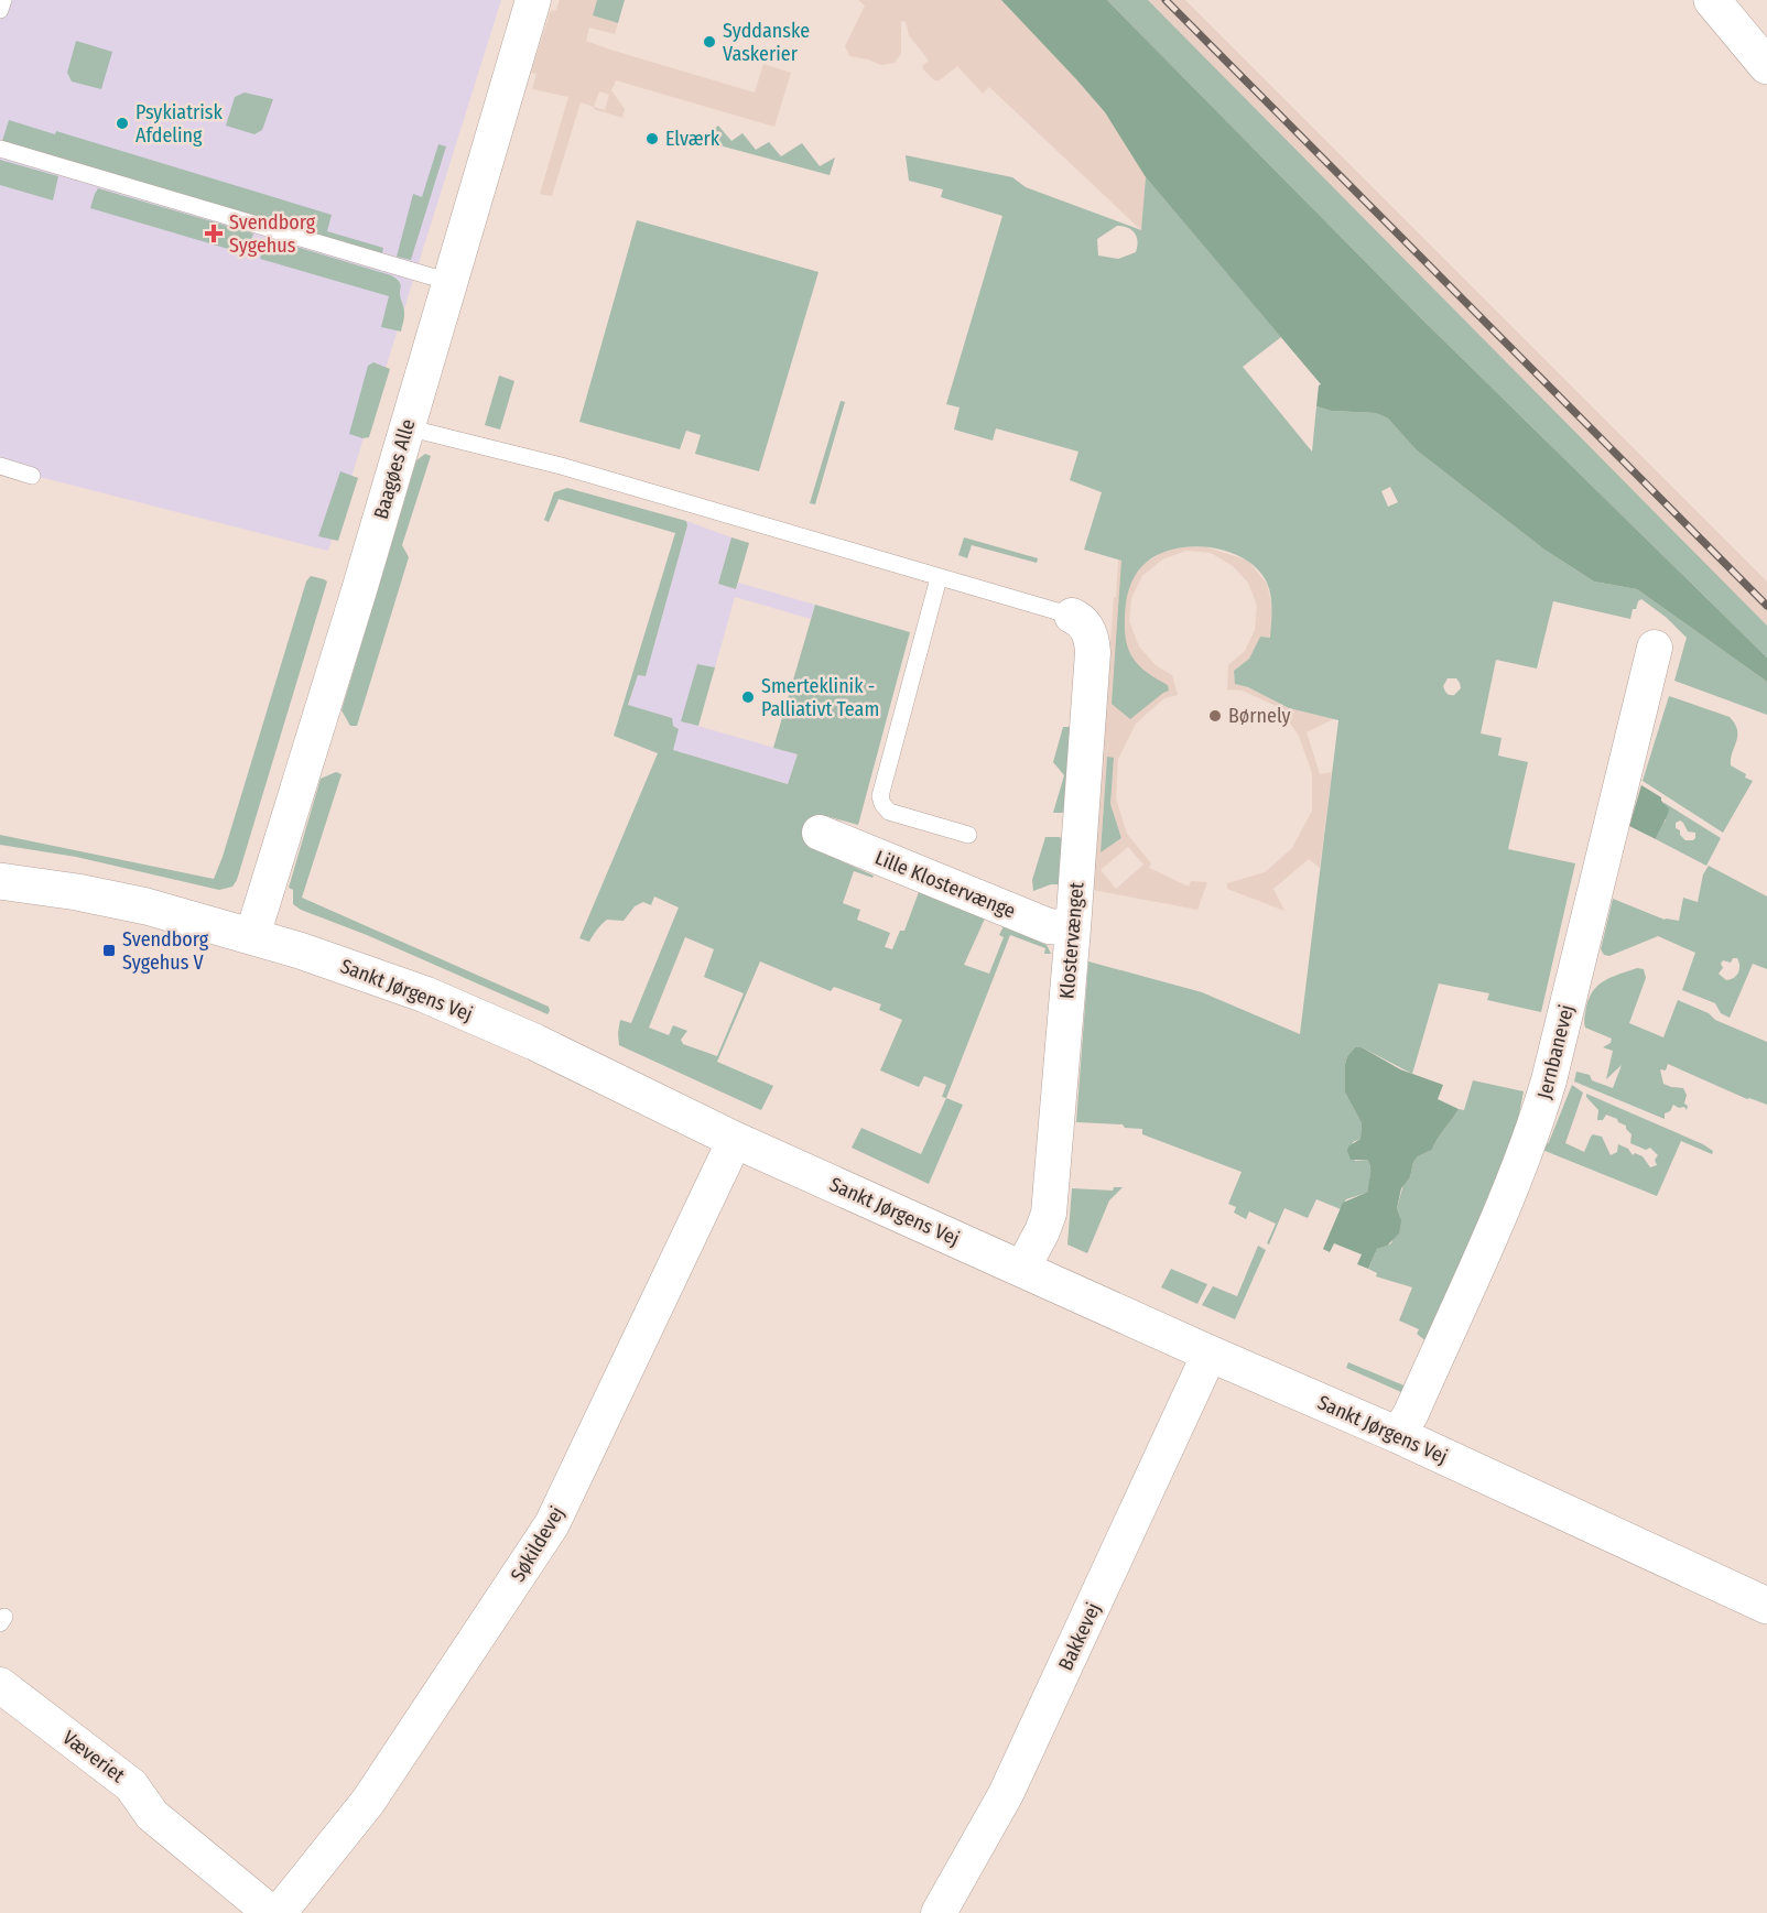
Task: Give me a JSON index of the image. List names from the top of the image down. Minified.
{"streets":{"street":["Baagøes Alle","Lille Klostervænge","Klostervænget","Sankt Jørgens Vej","Jernbanevej","Søkildevej","Bakkevej","Væveriet"]},"crossings":[["Baagøes Alle","Sankt Jørgens Vej"],["Lille Klostervænge","Klostervænget"],["Klostervænget","Sankt Jørgens Vej"],["Sankt Jørgens Vej","Jernbanevej"],["Sankt Jørgens Vej","Søkildevej"],["Sankt Jørgens Vej","Bakkevej"]],"places":{"other":["Syddanske Vaskerier","Psykiatrisk Afdeling","Elværk","Smerteklinik - Palliativt Team","Børnely"],"health":["Svendborg Sygehus"],"transit":["Svendborg Sygehus V"]}}
